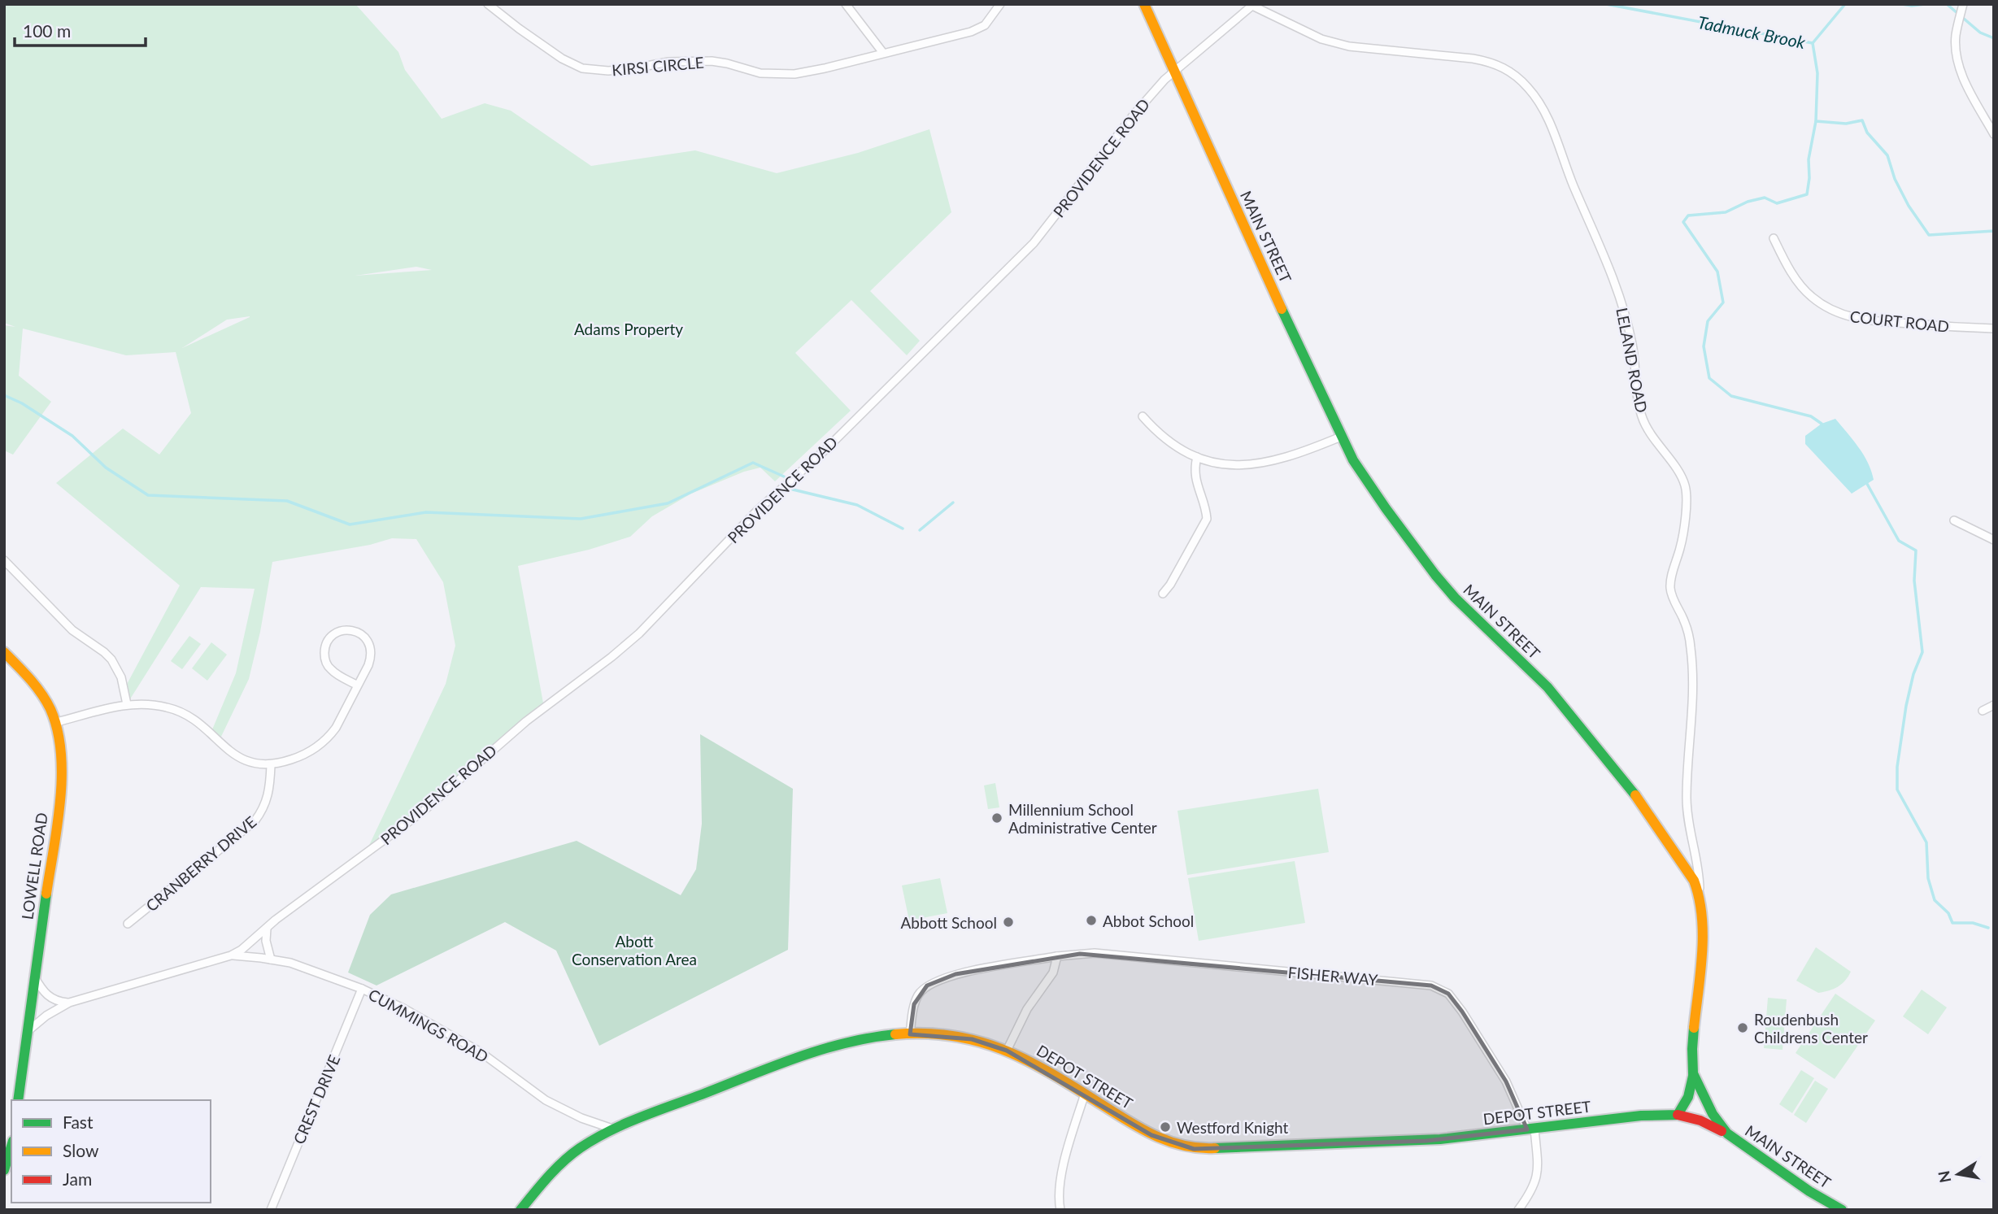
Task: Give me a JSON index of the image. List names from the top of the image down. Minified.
{"streets":{"main road":["MAIN STREET","LOWELL ROAD","DEPOT STREET"],"street":["KIRSI CIRCLE","PROVIDENCE ROAD","COURT ROAD","LELAND ROAD","CRANBERRY DRIVE","FISHER WAY","CUMMINGS ROAD","CREST DRIVE"]},"crossings":[["PROVIDENCE ROAD","MAIN STREET"],["PROVIDENCE ROAD","LELAND ROAD"],["PROVIDENCE ROAD","LOWELL ROAD"],["PROVIDENCE ROAD","CUMMINGS ROAD"],["MAIN STREET","LELAND ROAD"],["MAIN STREET","DEPOT STREET"],["FISHER WAY","DEPOT STREET"],["CUMMINGS ROAD","DEPOT STREET"],["CUMMINGS ROAD","CREST DRIVE"]],"water":["Tadmuck Brook"],"parks":["Adams Property","Abott Conservation Area"],"places":["Millennium School Administrative Center","Abbot School","Abbott School","Roudenbush Childrens Center","Westford Knight"],"legend":["Fast","Slow","Jam"],"scale_bar":"100 m","north":"left"}
